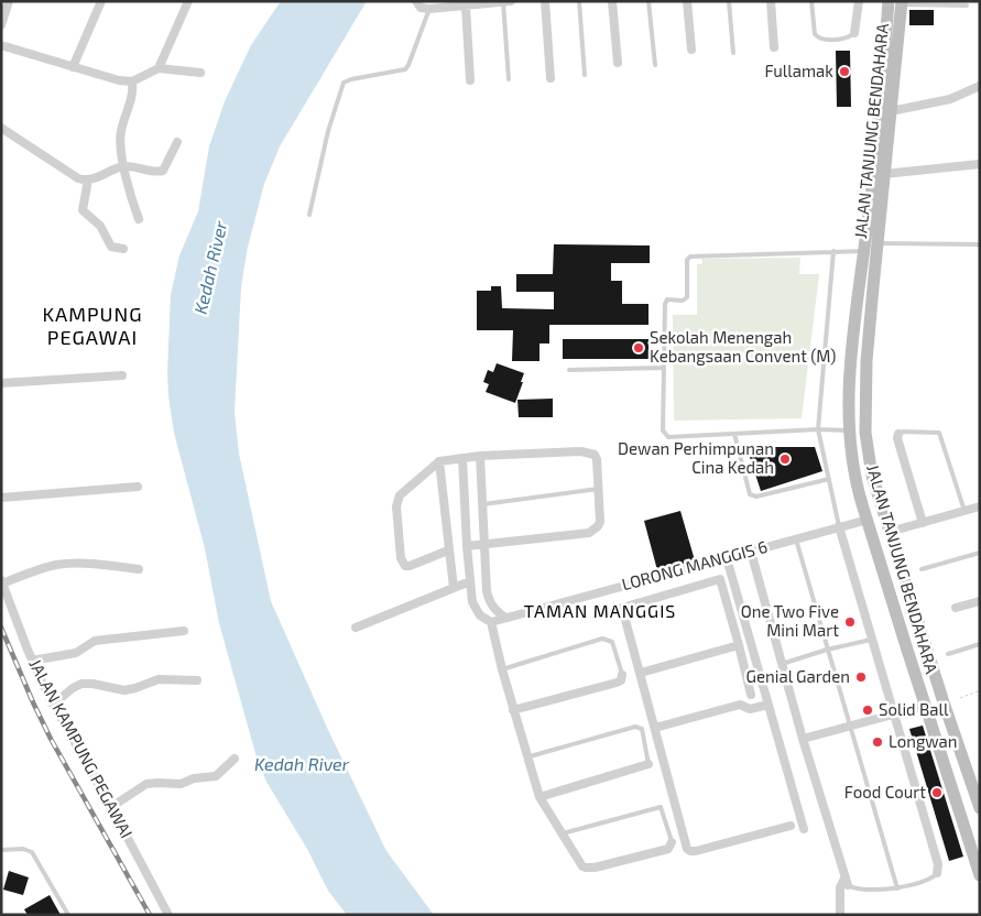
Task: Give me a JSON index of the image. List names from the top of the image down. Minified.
{"streets":{"main road":["JALAN TANJUNG BENDAHARA"],"street":["LORONG MANGGIS 6","JALAN KAMPUNG PEGAWAI"]},"crossings":[["JALAN TANJUNG BENDAHARA","LORONG MANGGIS 6"]],"districts":["KAMPUNG PEGAWAI","TAMAN MANGGIS"],"water":["Kedah River"],"places":["Fullamak","Sekolah Menengah Kebangsaan Convent (M)","Dewan Perhimpunan Cina Kedah","One Two Five Mini Mart","Genial Garden","Solid Ball","Longwan","Food Court"]}
